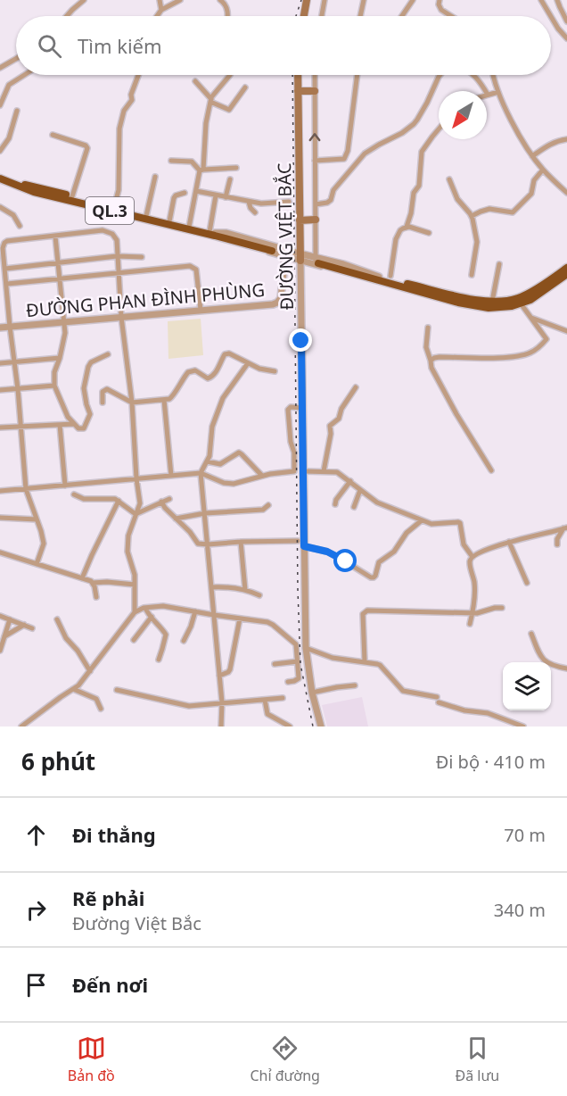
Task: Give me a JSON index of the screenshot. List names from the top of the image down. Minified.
{"streets":{"highway":["QL.3"],"main road":["ĐƯỜNG VIỆT BẮC"],"street":["ĐƯỜNG PHAN ĐÌNH PHÙNG"]},"north":"bottom left","page":{"search":"Tìm kiếm","heading":["6 phút","Đi bộ · 410 m"],"list":[["Đi thẳng","70 m"],["Rẽ phải","Đường Việt Bắc","340 m"],"Đến nơi"],"nav":["Bản đồ","Chỉ đường","Đã lưu"]}}
